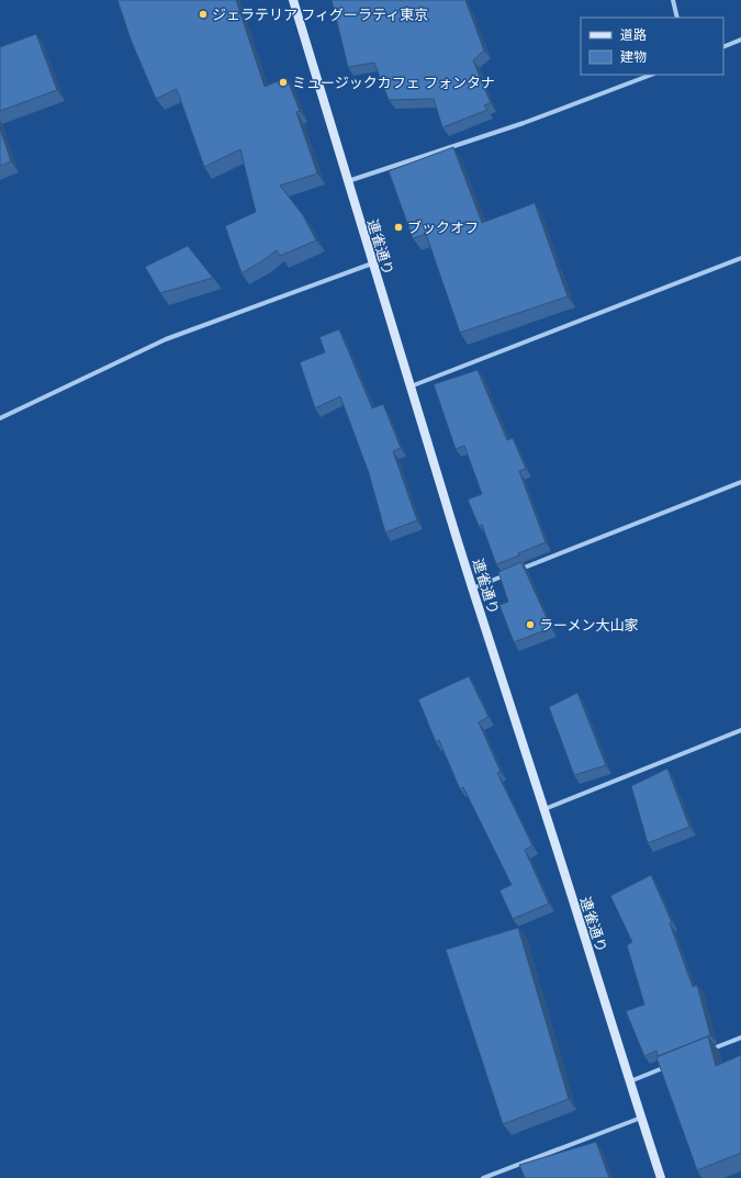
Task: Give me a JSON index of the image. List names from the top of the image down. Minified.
{"streets":{"main road":["連雀通り"]},"places":["ジェラテリア フィグーラティ東京","ミュージックカフェ フォンタナ","ブックオフ","ラーメン大山家"],"legend":["道路","建物"]}
